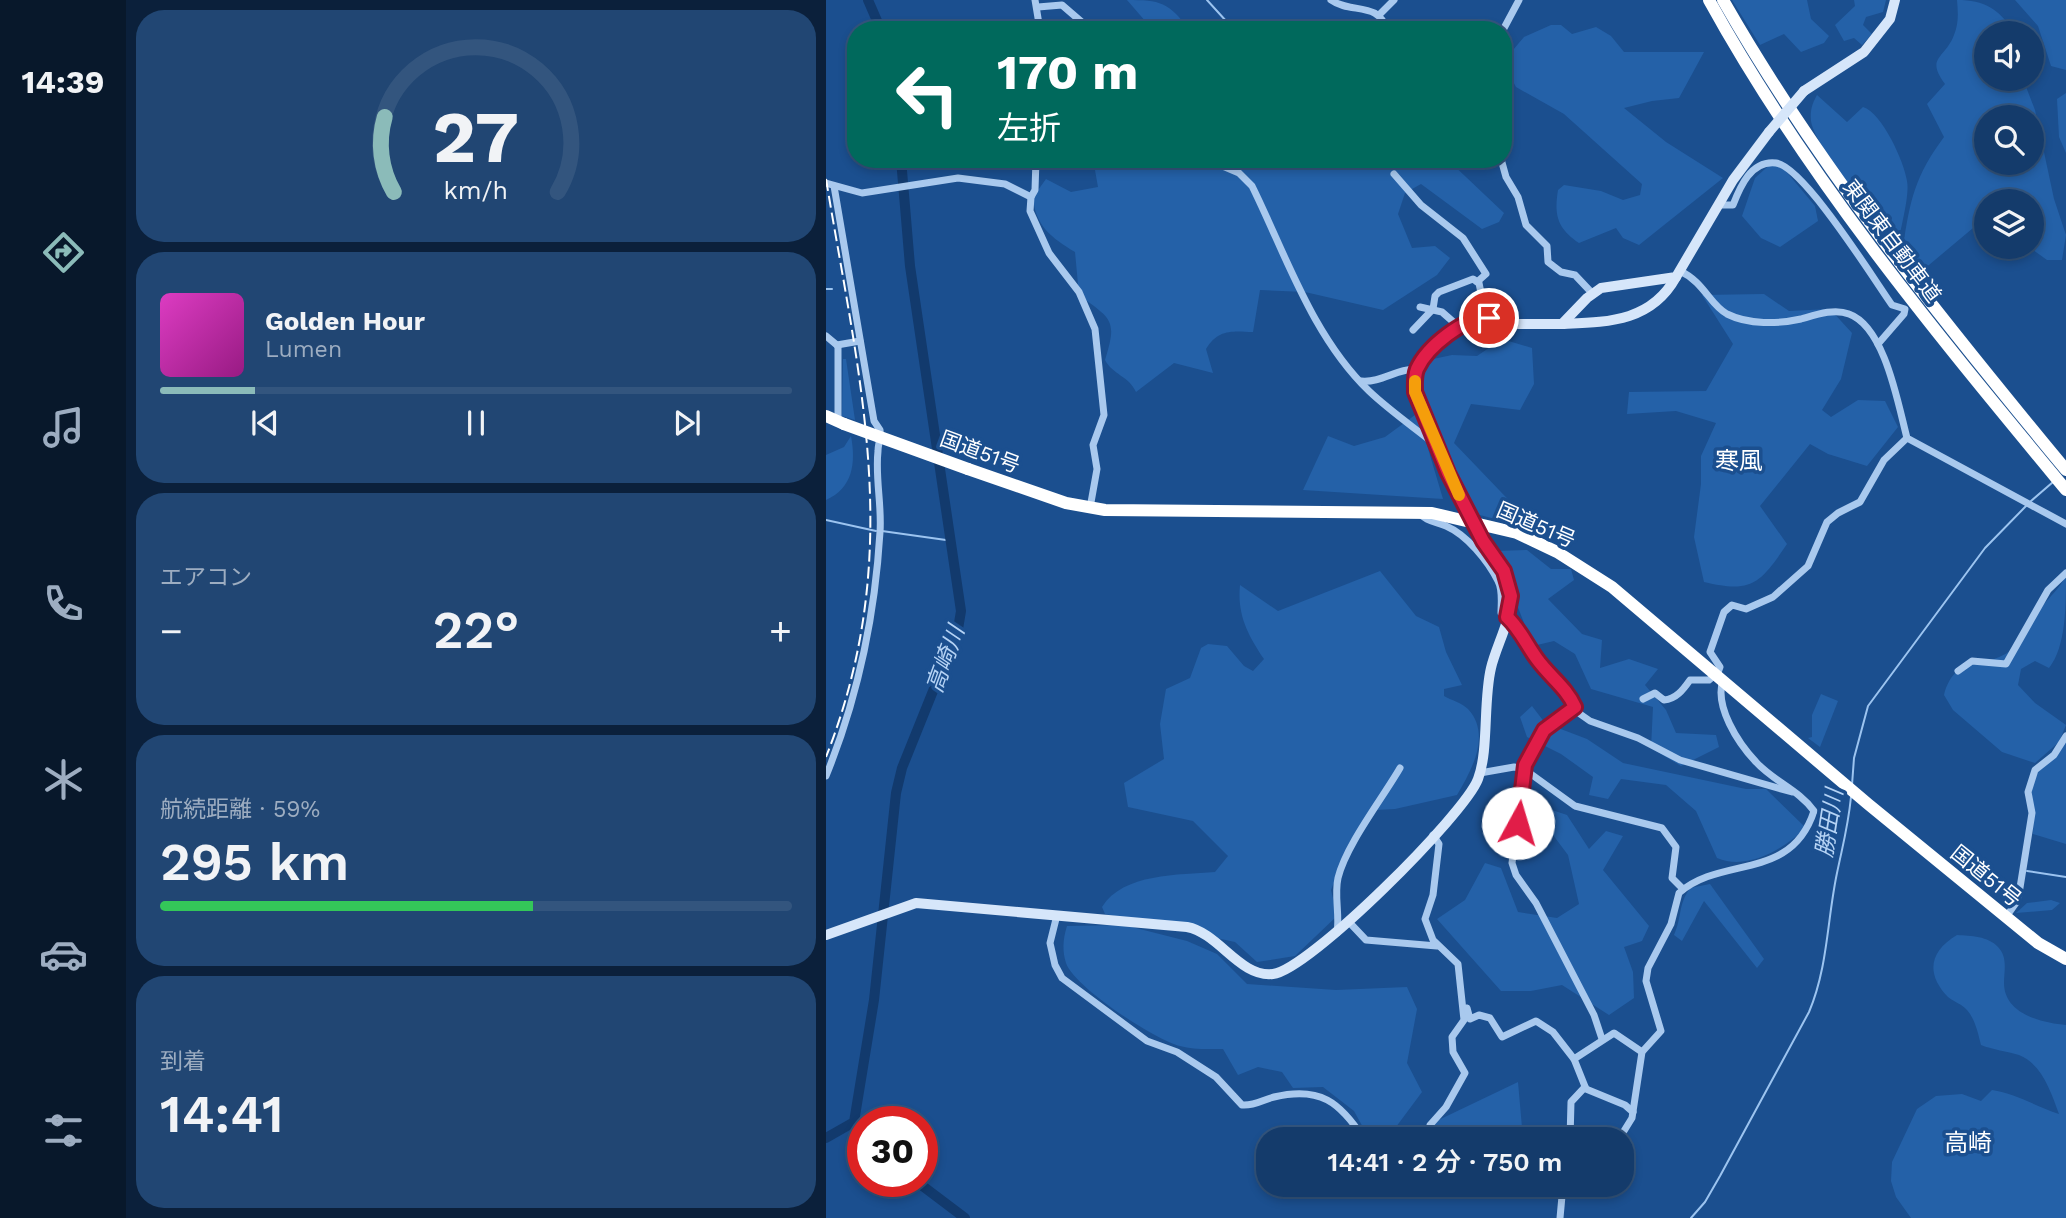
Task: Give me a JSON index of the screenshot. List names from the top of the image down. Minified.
{"streets":{"highway":["東関東自動車道","国道51号"]},"districts":["寒風","高崎"],"water":["高崎川","勝田川"],"page":{"tabs":"14:39","turn":["170 m","左折"],"song":["Golden Hour","Lumen"],"tile":["エアコン",["航続距離 · 59%","295 km"],["到着","14:41"]],"heat":["−","22°","+"],"limit":"30","trip":"14:41 · 2 分 · 750 m","gauge":["27","km/h"]}}
